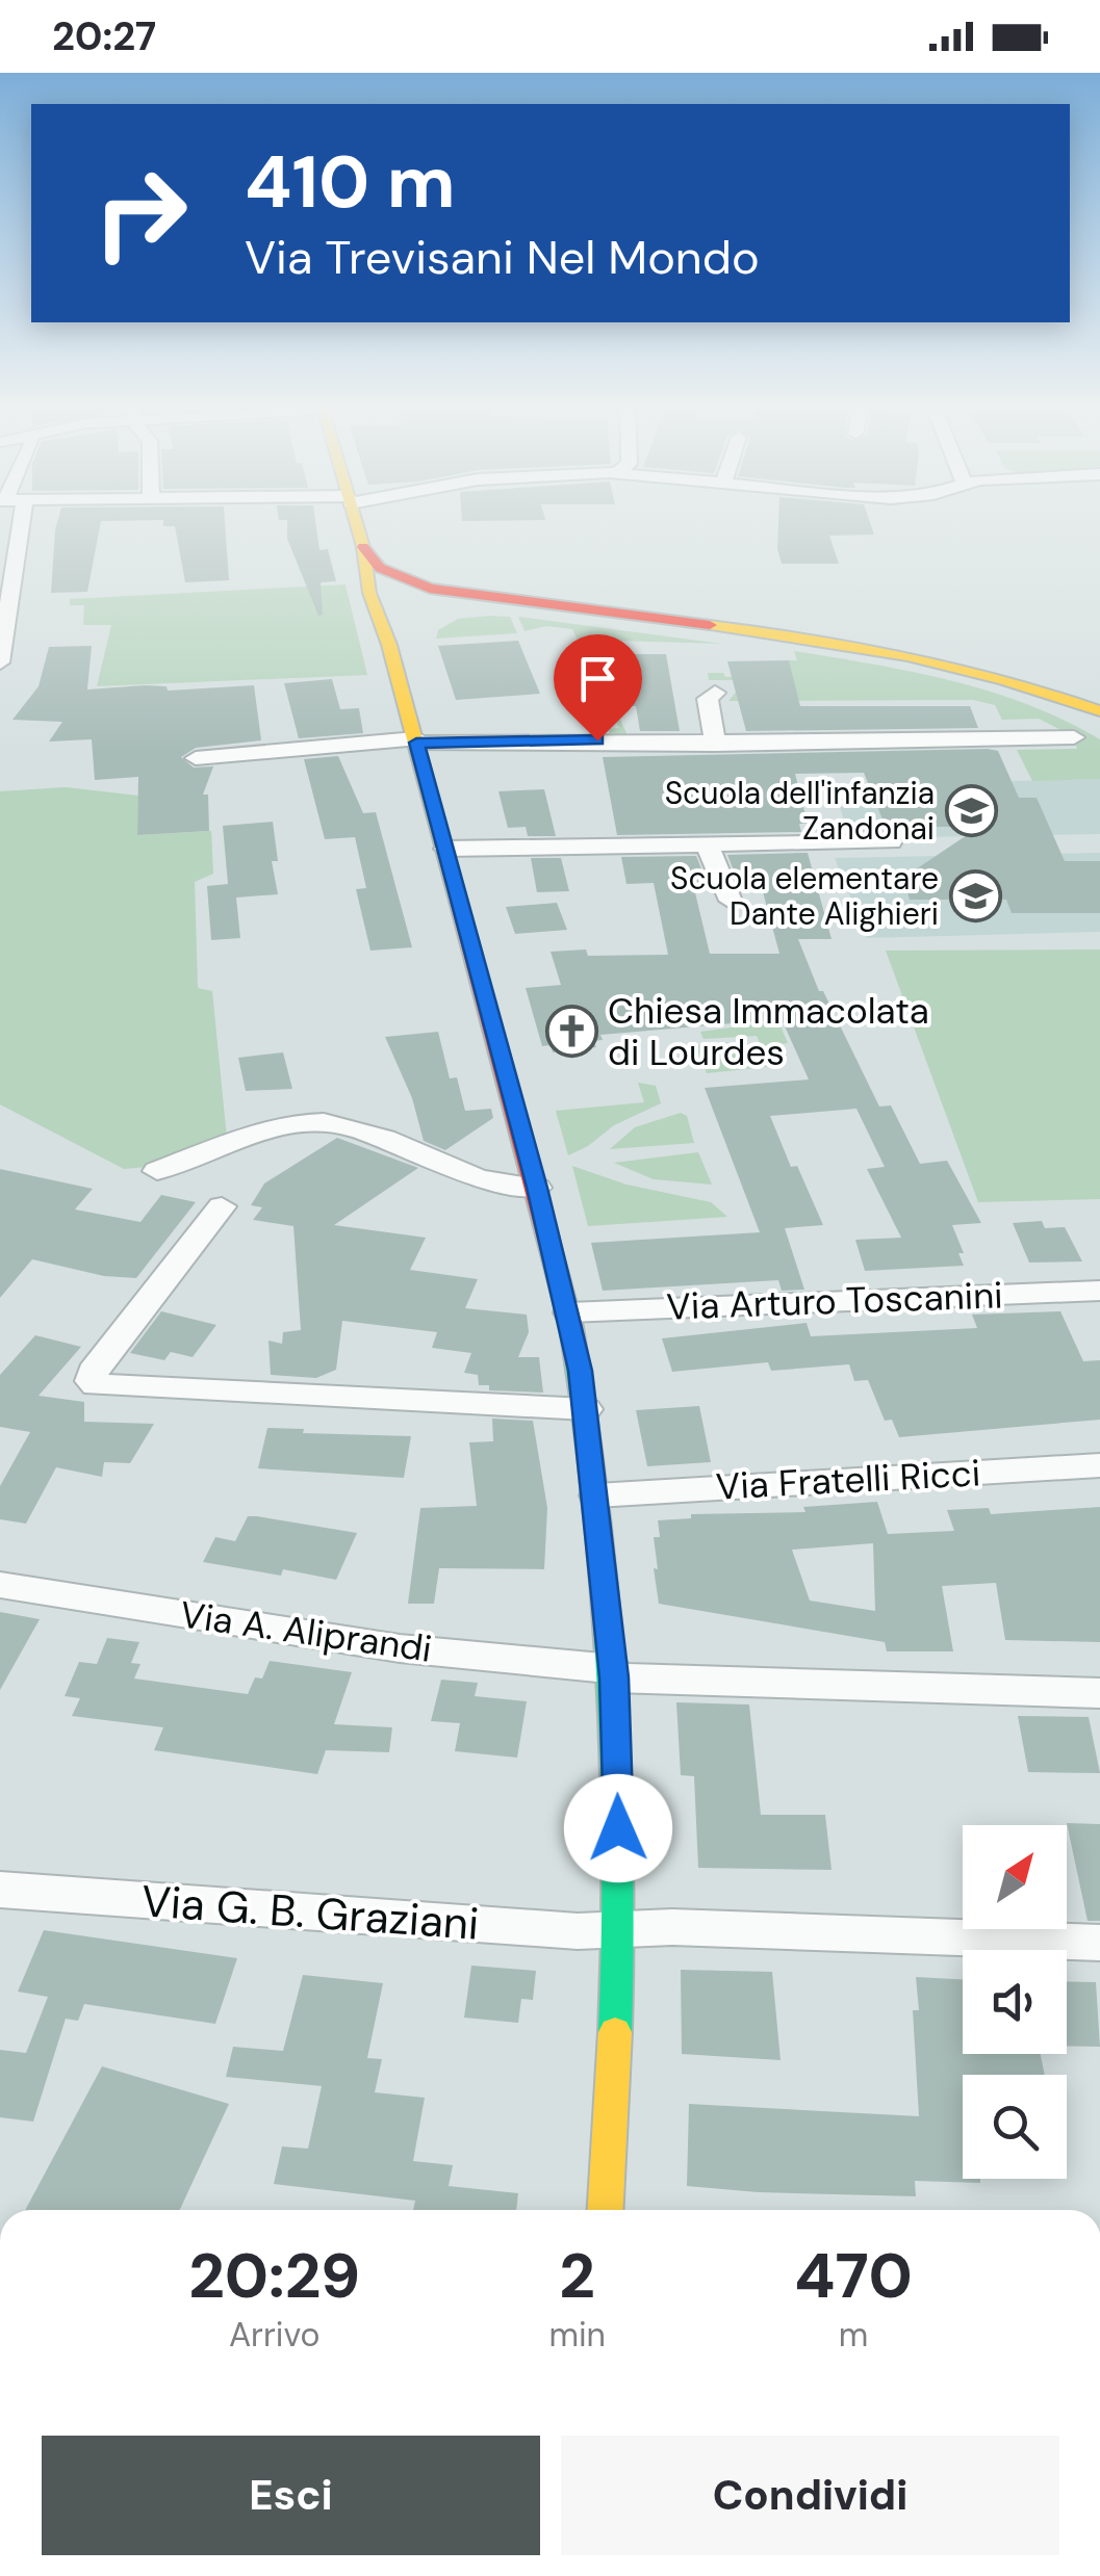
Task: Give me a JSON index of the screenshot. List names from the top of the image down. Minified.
{"streets":{"street":["Via Arturo Toscanini","Via Fratelli Ricci","Via A. Aliprandi","Via G. B. Graziani"]},"places":{"school or university":["Scuola dell'infanzia Zandonai","Scuola elementare Dante Alighieri"],"church":["Chiesa Immacolata di Lourdes"]},"north":"top right","page":{"status":"20:27","turn":["410 m","Via Trevisani Nel Mondo"],"eta":["20:29","Arrivo","2","min","470","m"],"buttons":["Esci","Condividi"]}}
